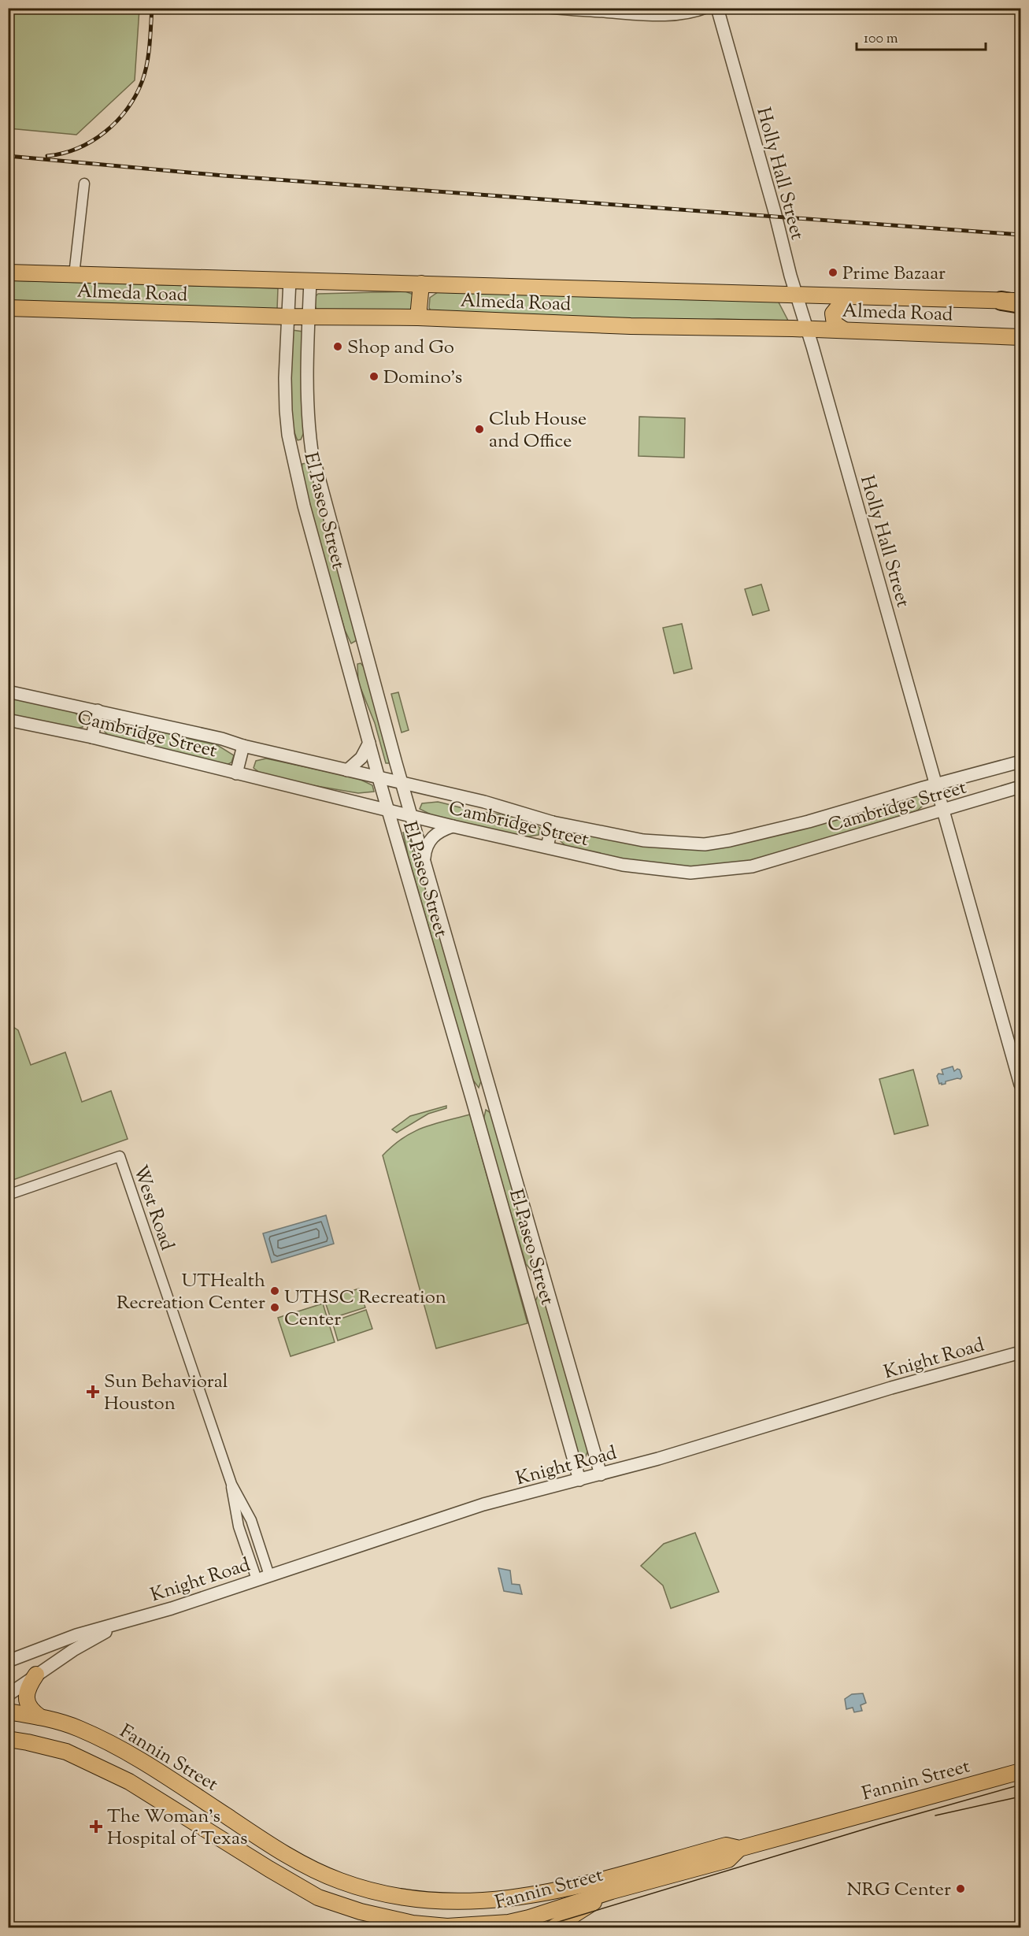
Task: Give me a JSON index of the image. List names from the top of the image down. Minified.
{"streets":{"main road":["Almeda Road","Fannin Street"],"street":["Holly Hall Street","El Paseo Street","Cambridge Street","West Road","Knight Road"]},"crossings":[["Holly Hall Street","Almeda Road"],["Holly Hall Street","Cambridge Street"],["Almeda Road","El Paseo Street"],["El Paseo Street","Cambridge Street"],["El Paseo Street","Knight Road"],["West Road","Knight Road"]],"places":{"other":["Prime Bazaar","Shop and Go","Domino's","Club House and Office","UTHealth Recreation Center","UTHSC Recreation Center","NRG Center"],"health":["Sun Behavioral Houston","The Woman's Hospital of Texas"]},"scale_bar":"100 m"}
